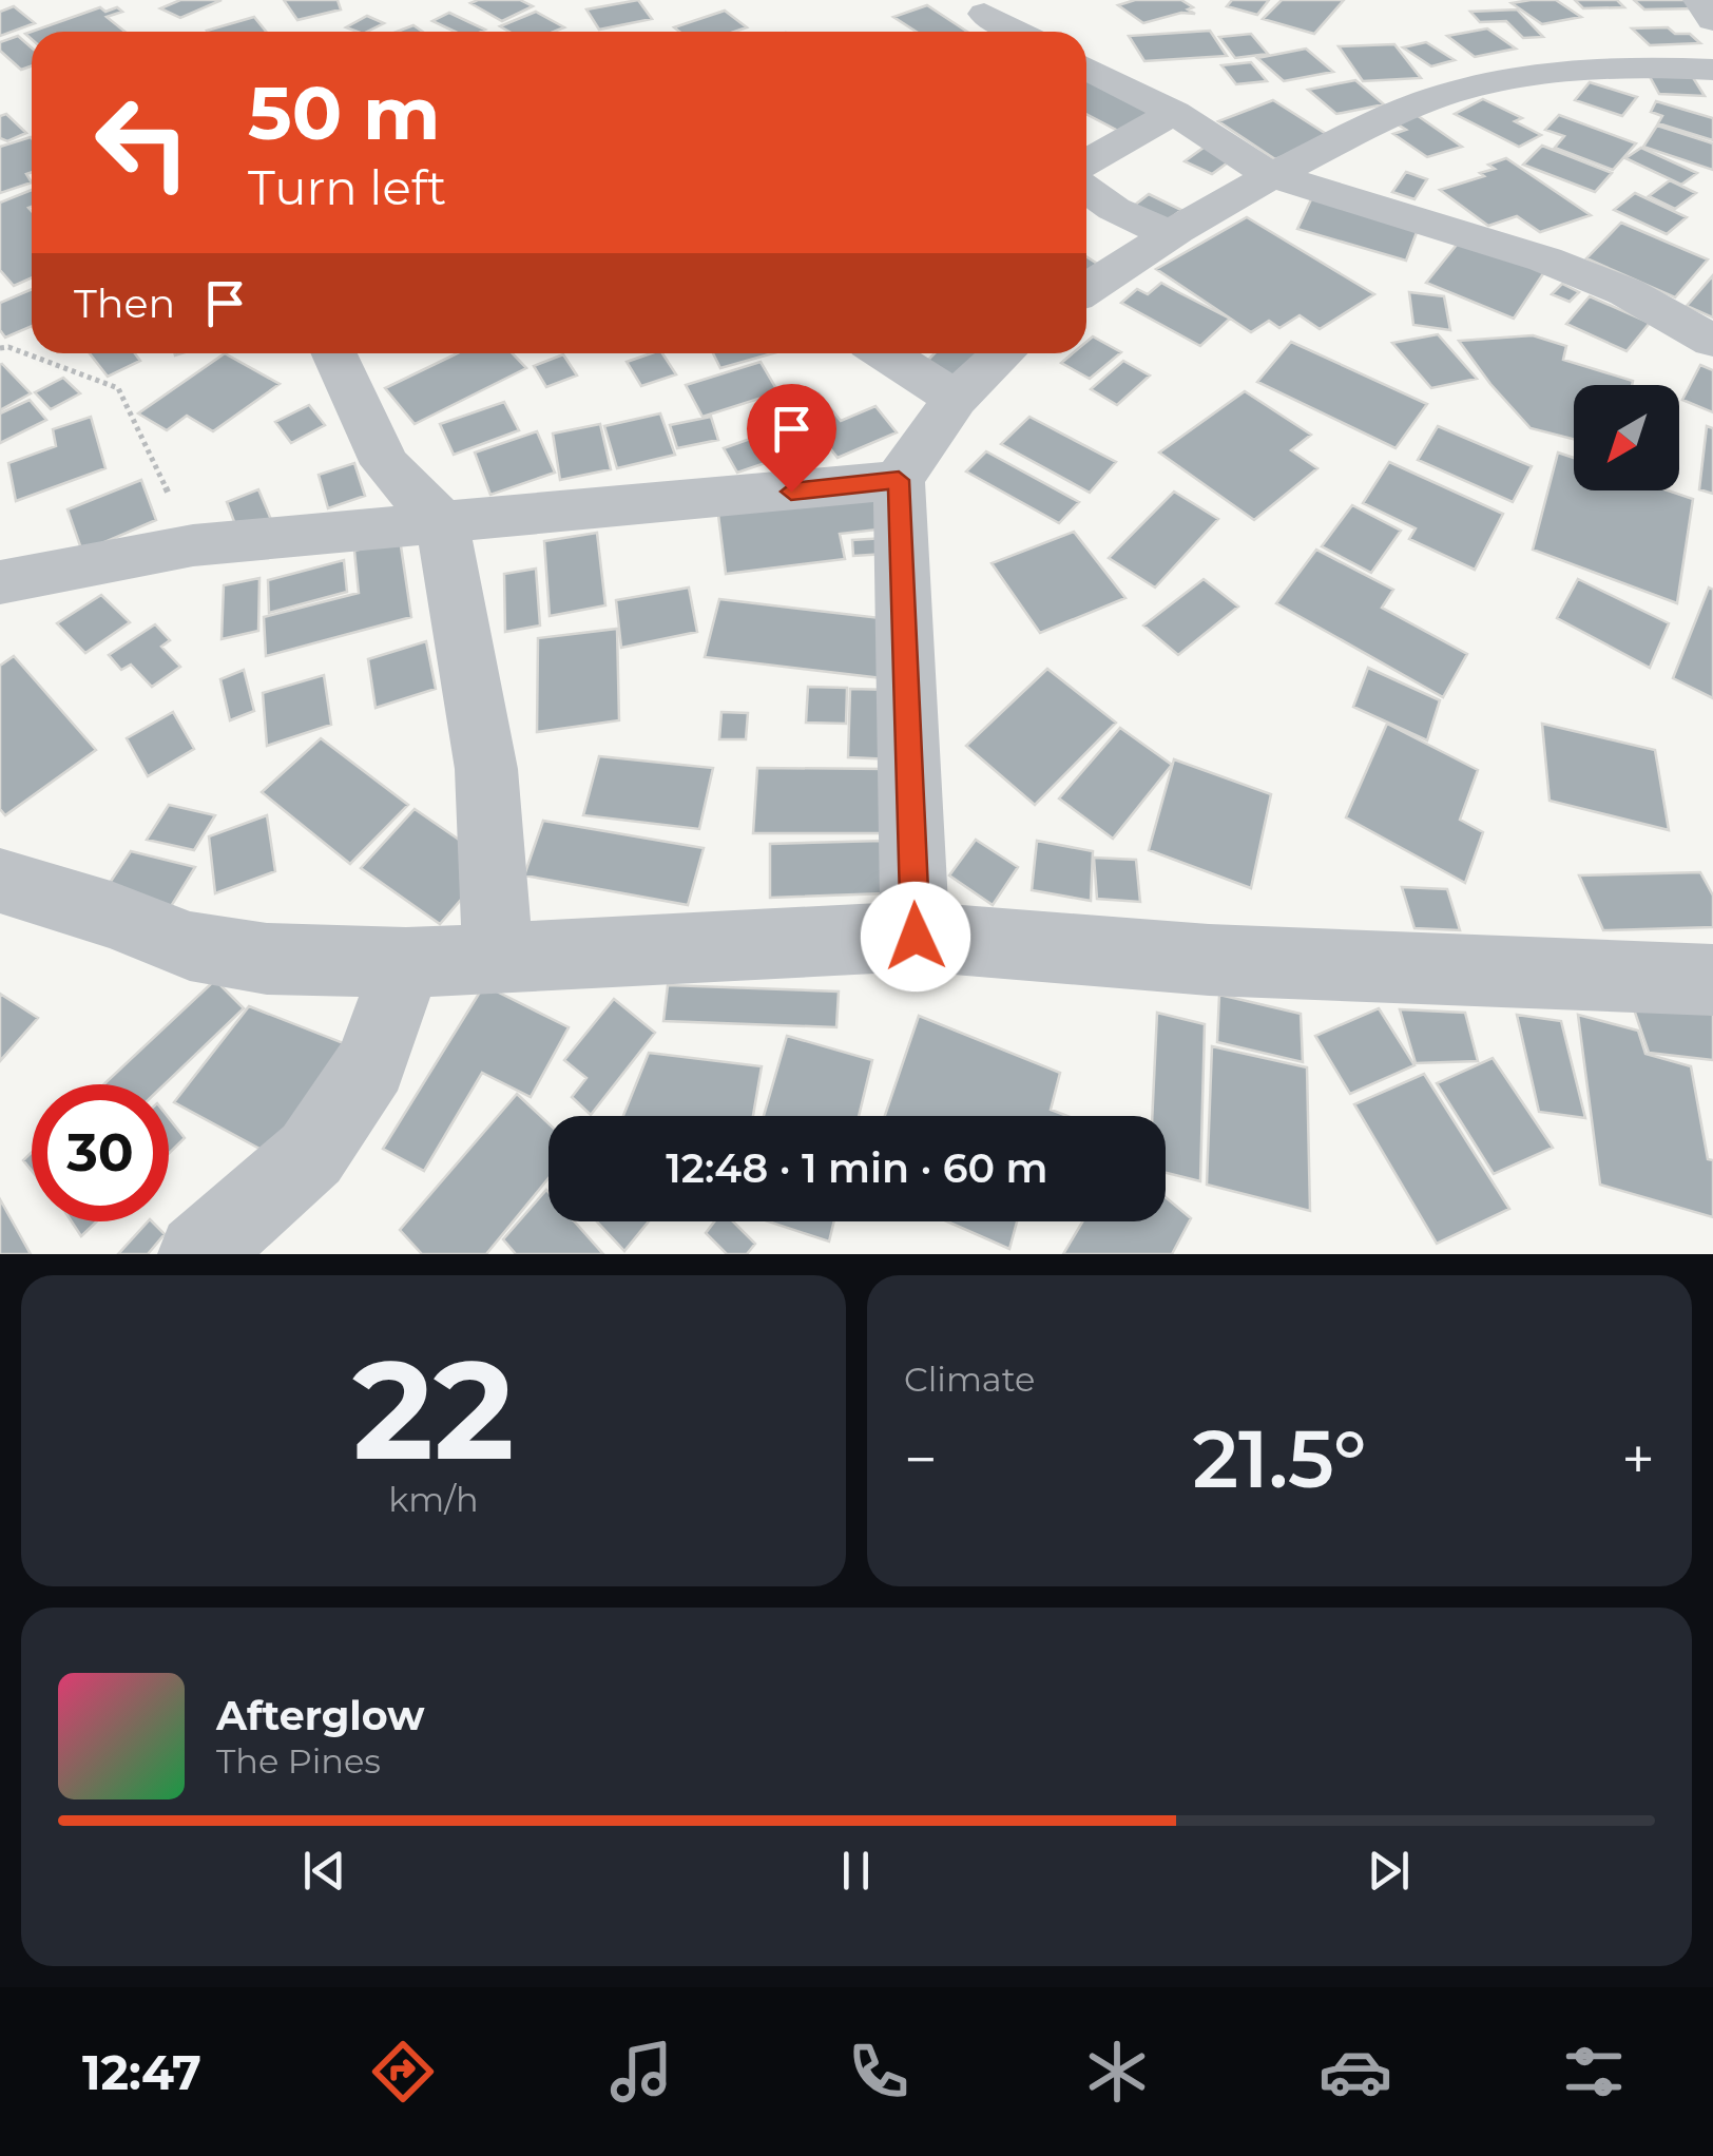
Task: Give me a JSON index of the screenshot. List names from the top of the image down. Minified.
{"north":"bottom left","page":{"turn":["50 m","Turn left"],"then":"Then","limit":"30","trip":"12:48 · 1 min · 60 m","tile":[["22","km/h"],"Climate"],"heat":["−","21.5°","+"],"song":["Afterglow","The Pines"],"tabs":"12:47"}}
